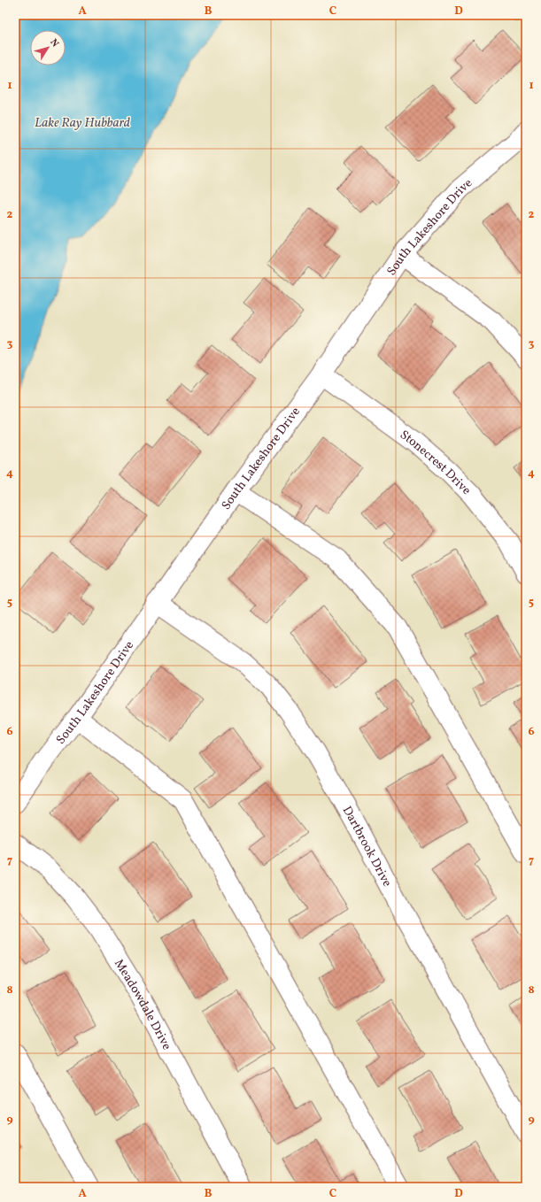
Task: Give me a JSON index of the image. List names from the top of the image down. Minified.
{"streets":{"street":["South Lakeshore Drive","Stonecrest Drive","Dartbrook Drive","Meadowdale Drive"]},"crossings":[["South Lakeshore Drive","Stonecrest Drive"],["South Lakeshore Drive","Dartbrook Drive"]],"water":["Lake Ray Hubbard"],"north":"top right","grid":{"columns":["A","B","C","D"],"rows":["1","2","3","4","5","6","7","8","9"]}}
